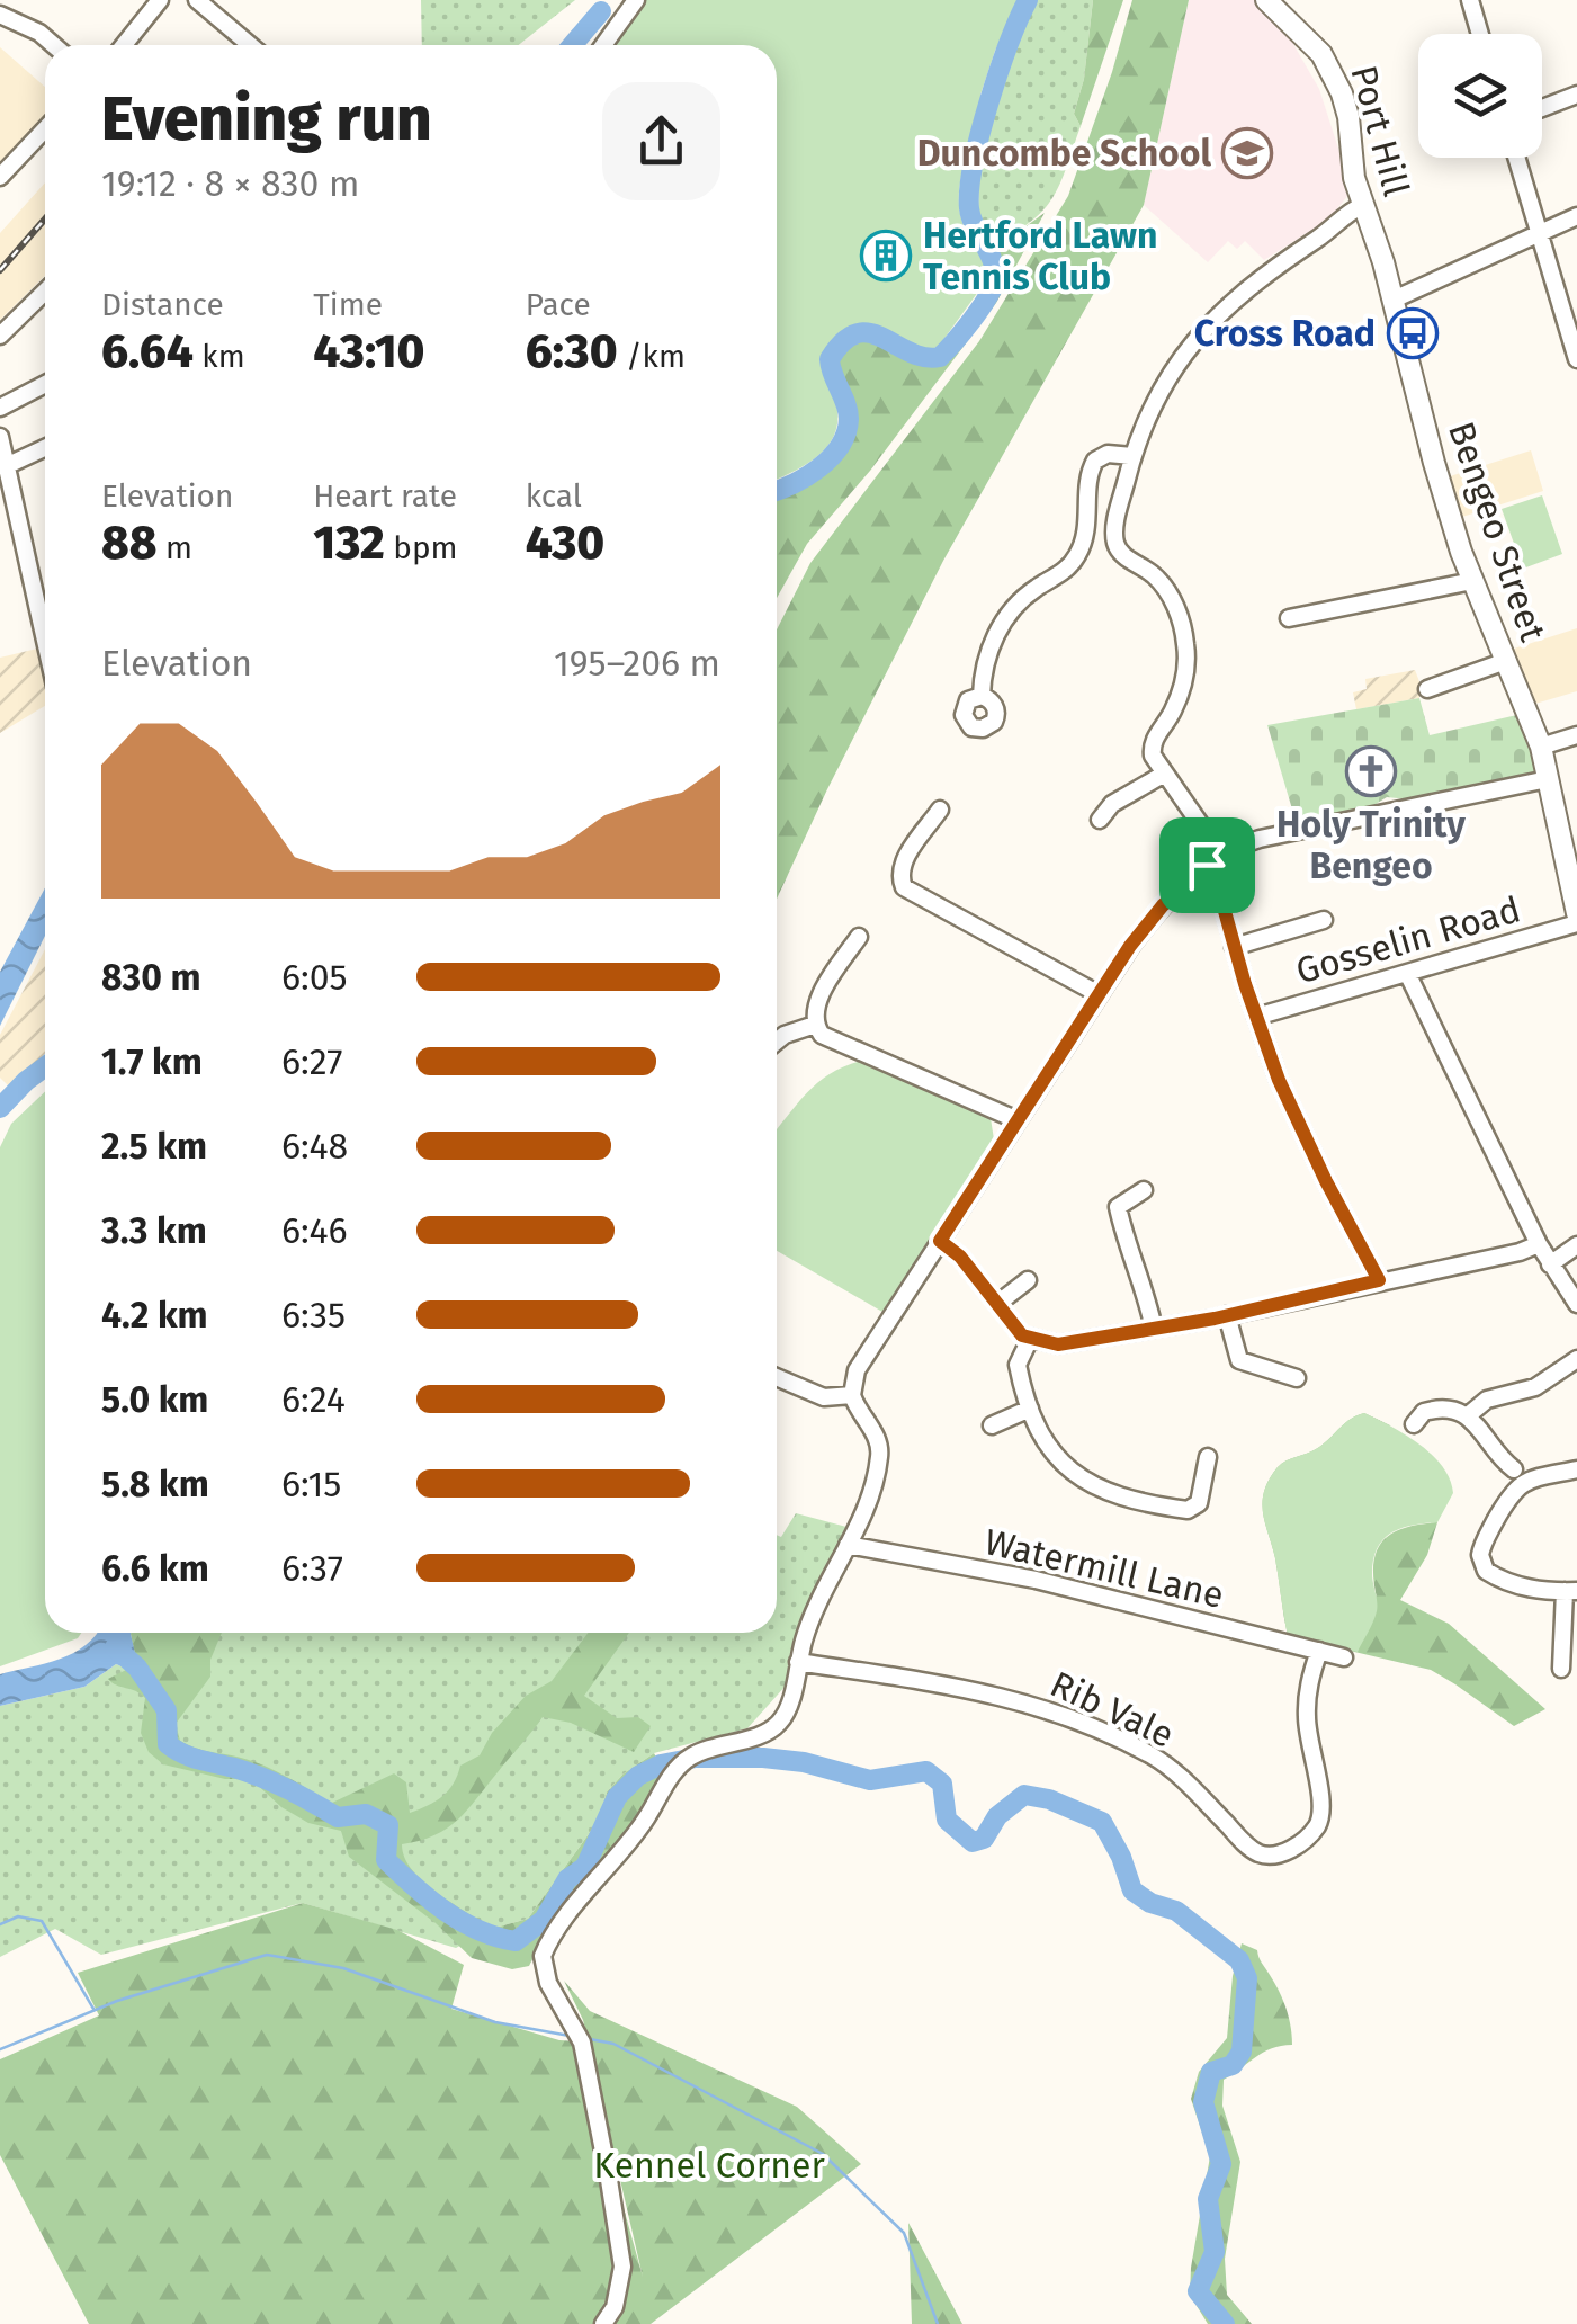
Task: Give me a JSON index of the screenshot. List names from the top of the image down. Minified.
{"streets":{"main road":["Port Hill","Bengeo Street"],"street":["Gosselin Road","Watermill Lane","Rib Vale"]},"crossings":[["Port Hill","Bengeo Street"],["Watermill Lane","Rib Vale"]],"parks":["Kennel Corner"],"places":{"school or university":["Duncombe School"],"building":["Hertford Lawn Tennis Club"],"bus stop":["Cross Road"],"church":["Holy Trinity Bengeo"]},"page":{"heading":["Evening run","19:12 · 8 × 830 m"],"stats":[["Distance","6.64 km"],["Time","43:10"],["Pace","6:30 /km"],["Elevation","88 m"],["Heart rate","132 bpm"],["kcal","430"]],"chart":["Elevation","195–206 m"],"list":[{"name":"830 m","note":"6:05"},{"name":"1.7 km","note":"6:27"},{"name":"2.5 km","note":"6:48"},{"name":"3.3 km","note":"6:46"},{"name":"4.2 km","note":"6:35"},{"name":"5.0 km","note":"6:24"},{"name":"5.8 km","note":"6:15"},{"name":"6.6 km","note":"6:37"}]}}
